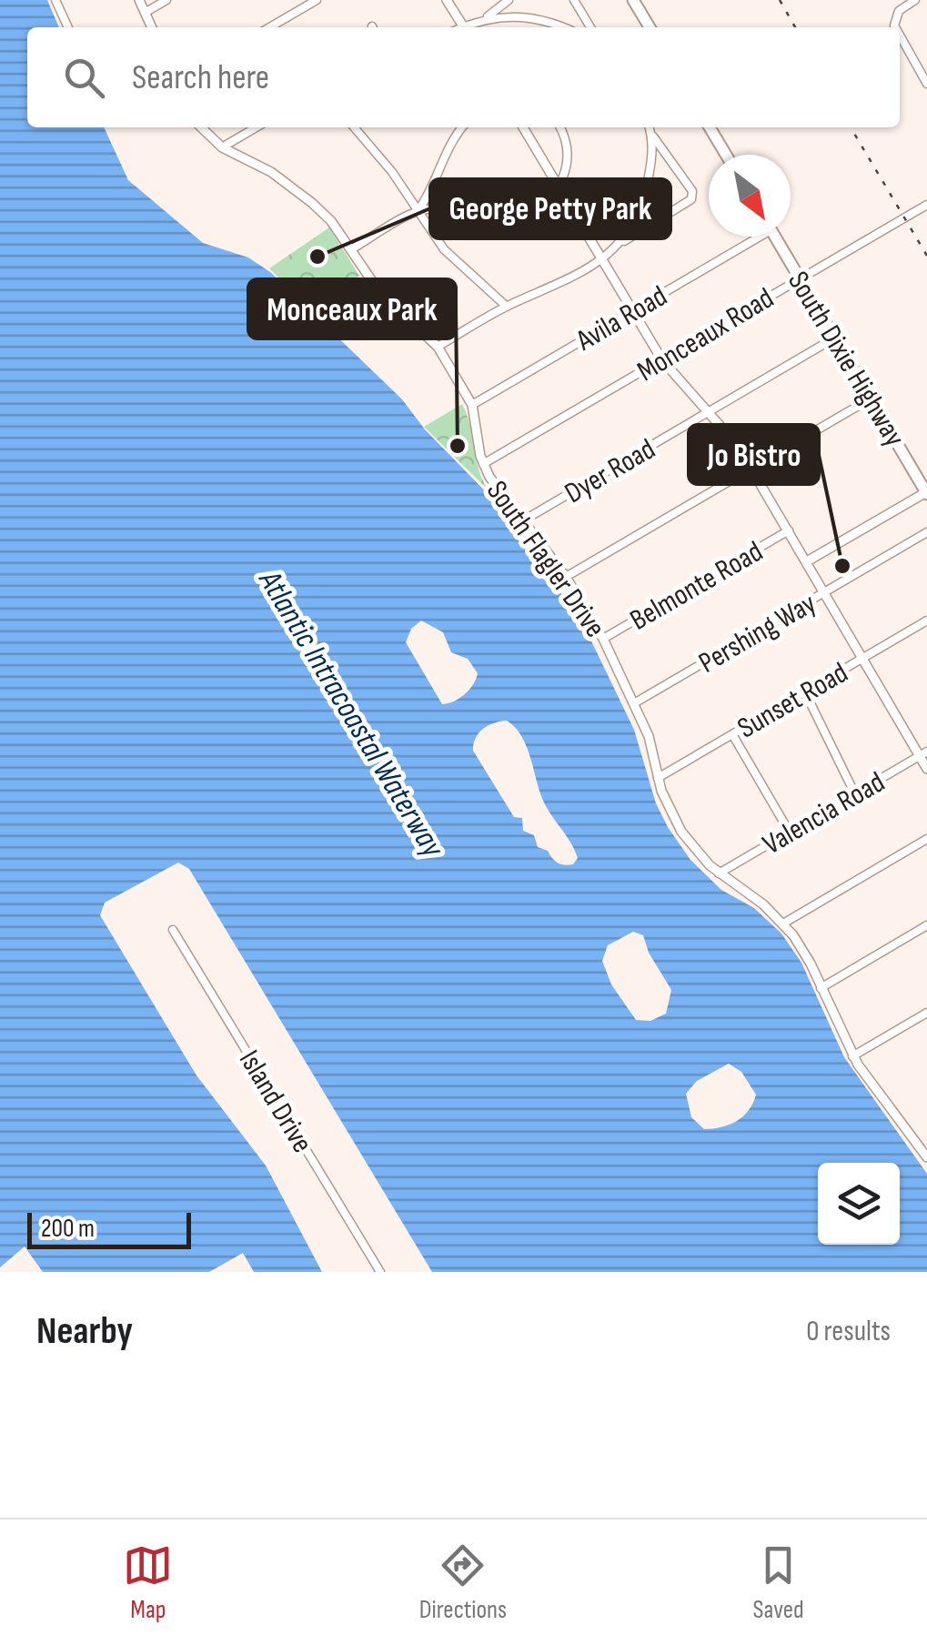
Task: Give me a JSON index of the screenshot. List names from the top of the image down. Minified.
{"streets":{"main road":["South Dixie Highway"],"street":["Avila Road","Monceaux Road","Dyer Road","South Flagler Drive","Belmonte Road","Pershing Way","Sunset Road","Valencia Road","Island Drive"]},"crossings":[["Avila Road","South Flagler Drive"],["Monceaux Road","South Dixie Highway"],["Monceaux Road","South Flagler Drive"],["South Dixie Highway","Dyer Road"],["Dyer Road","South Flagler Drive"],["South Flagler Drive","Belmonte Road"],["South Flagler Drive","Pershing Way"],["South Flagler Drive","Sunset Road"],["South Flagler Drive","Valencia Road"]],"water":["Atlantic Intracoastal Waterway"],"places":["George Petty Park","Monceaux Park","Jo Bistro"],"scale_bar":"200 m","north":"bottom right","page":{"search":"Search here","scale":"200 m","heading":["Nearby","0 results"],"nav":["Map","Directions","Saved"]}}
